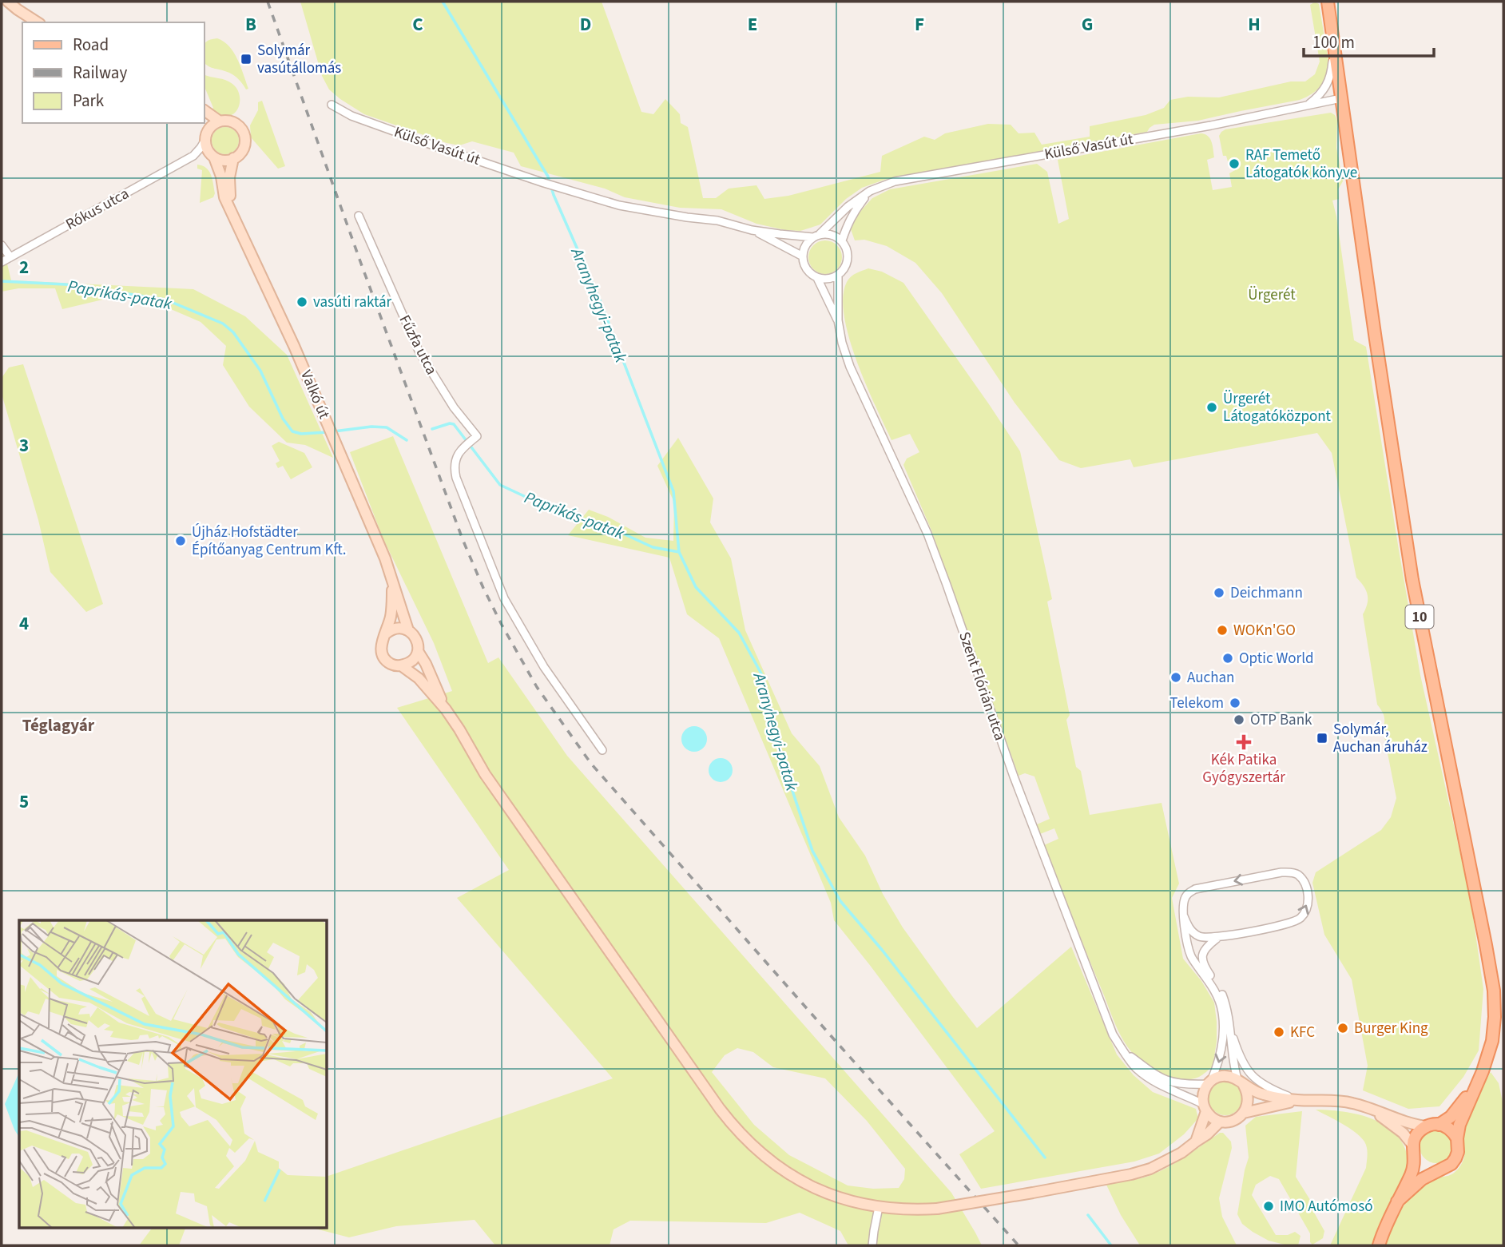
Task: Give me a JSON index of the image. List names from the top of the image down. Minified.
{"streets":{"main road":["10"],"street":["Külső Vasút út","Rókus utca","Fűzfa utca","Valkó út","Szent Flórián utca"]},"crossings":[["Külső Vasút út","10"],["Külső Vasút út","Szent Flórián utca"]],"districts":["Téglagyár"],"water":["Paprikás-patak","Aranyhegyi-patak"],"parks":["Ürgerét"],"places":{"transit":["Solymár vasútállomás","Solymár, Auchan áruház"],"other":["RAF Temető Látogatók könyve","vasúti raktár","Ürgerét Látogatóközpont","Újház Hofstädter Építőanyag Centrum Kft.","Deichmann","WOKn'GO","Optic World","Auchan","Telekom","OTP Bank","Burger King","KFC","IMO Autómosó"],"health":["Kék Patika Gyógyszertár"]},"legend":["Road","Railway","Park"],"scale_bar":"100 m","grid":{"columns":["B","C","D","E","F","G","H"],"rows":["2","3","4","5"]}}
